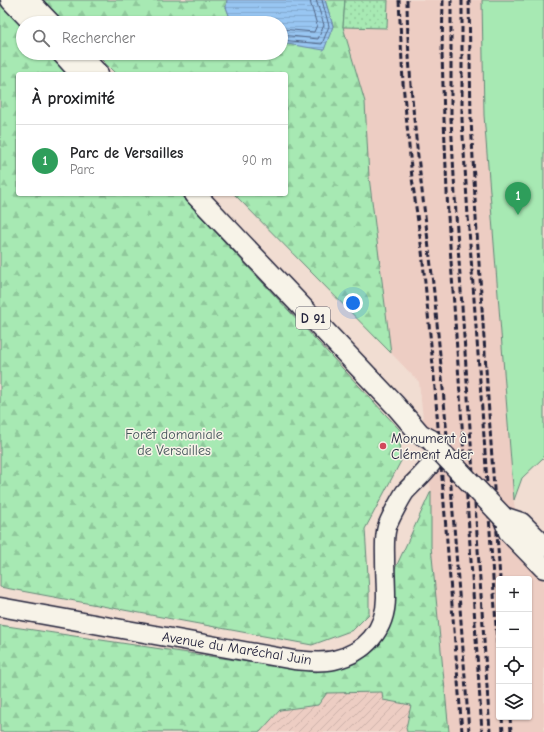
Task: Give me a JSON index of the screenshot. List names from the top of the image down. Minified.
{"streets":{"main road":["D 91"],"street":["Avenue du Maréchal Juin"]},"parks":["Forêt domaniale de Versailles"],"places":["Monument à Clément Ader"],"page":{"search":"Rechercher","heading":"À proximité","list":[{"mark":"1","name":"Parc de Versailles","note":"Parc","value":"90 m"}],"pins":"1","map_buttons":["+","−"]}}
